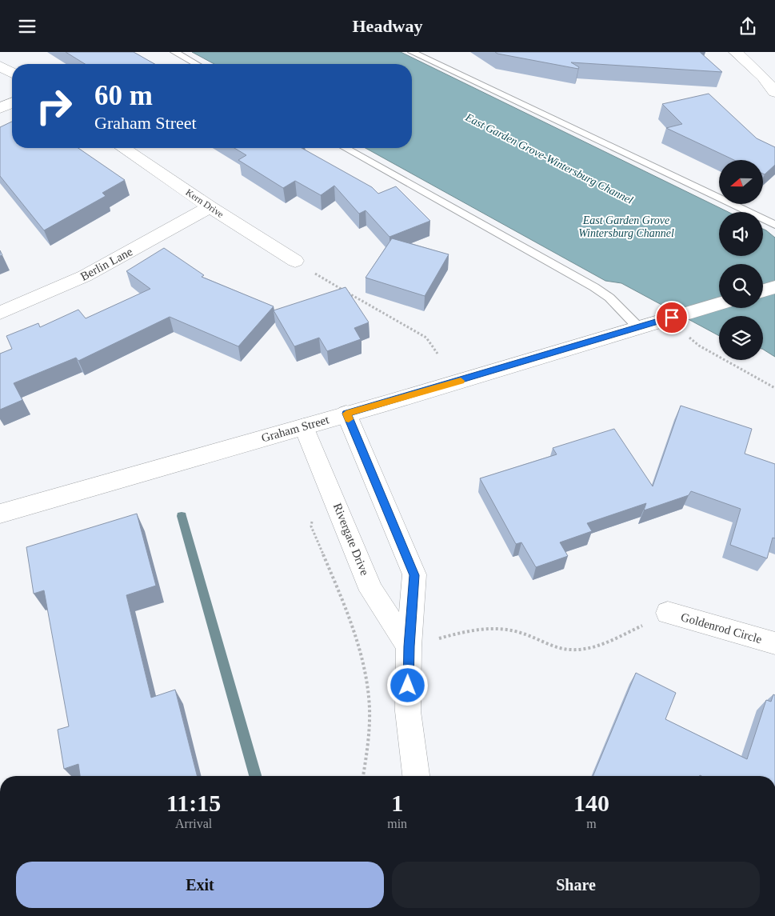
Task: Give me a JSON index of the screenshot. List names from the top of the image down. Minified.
{"streets":{"street":["Kern Drive","Berlin Lane","Graham Street","Rivergate Drive","Goldenrod Circle"]},"crossings":[["Kern Drive","Berlin Lane"],["Graham Street","Rivergate Drive"]],"water":["East Garden Grove-Wintersburg Channel","East Garden Grove Wintersburg Channel"],"north":"left","page":{"header":"Headway","turn":["60 m","Graham Street"],"eta":["11:15","Arrival","1","min","140","m"],"buttons":["Exit","Share"]}}
